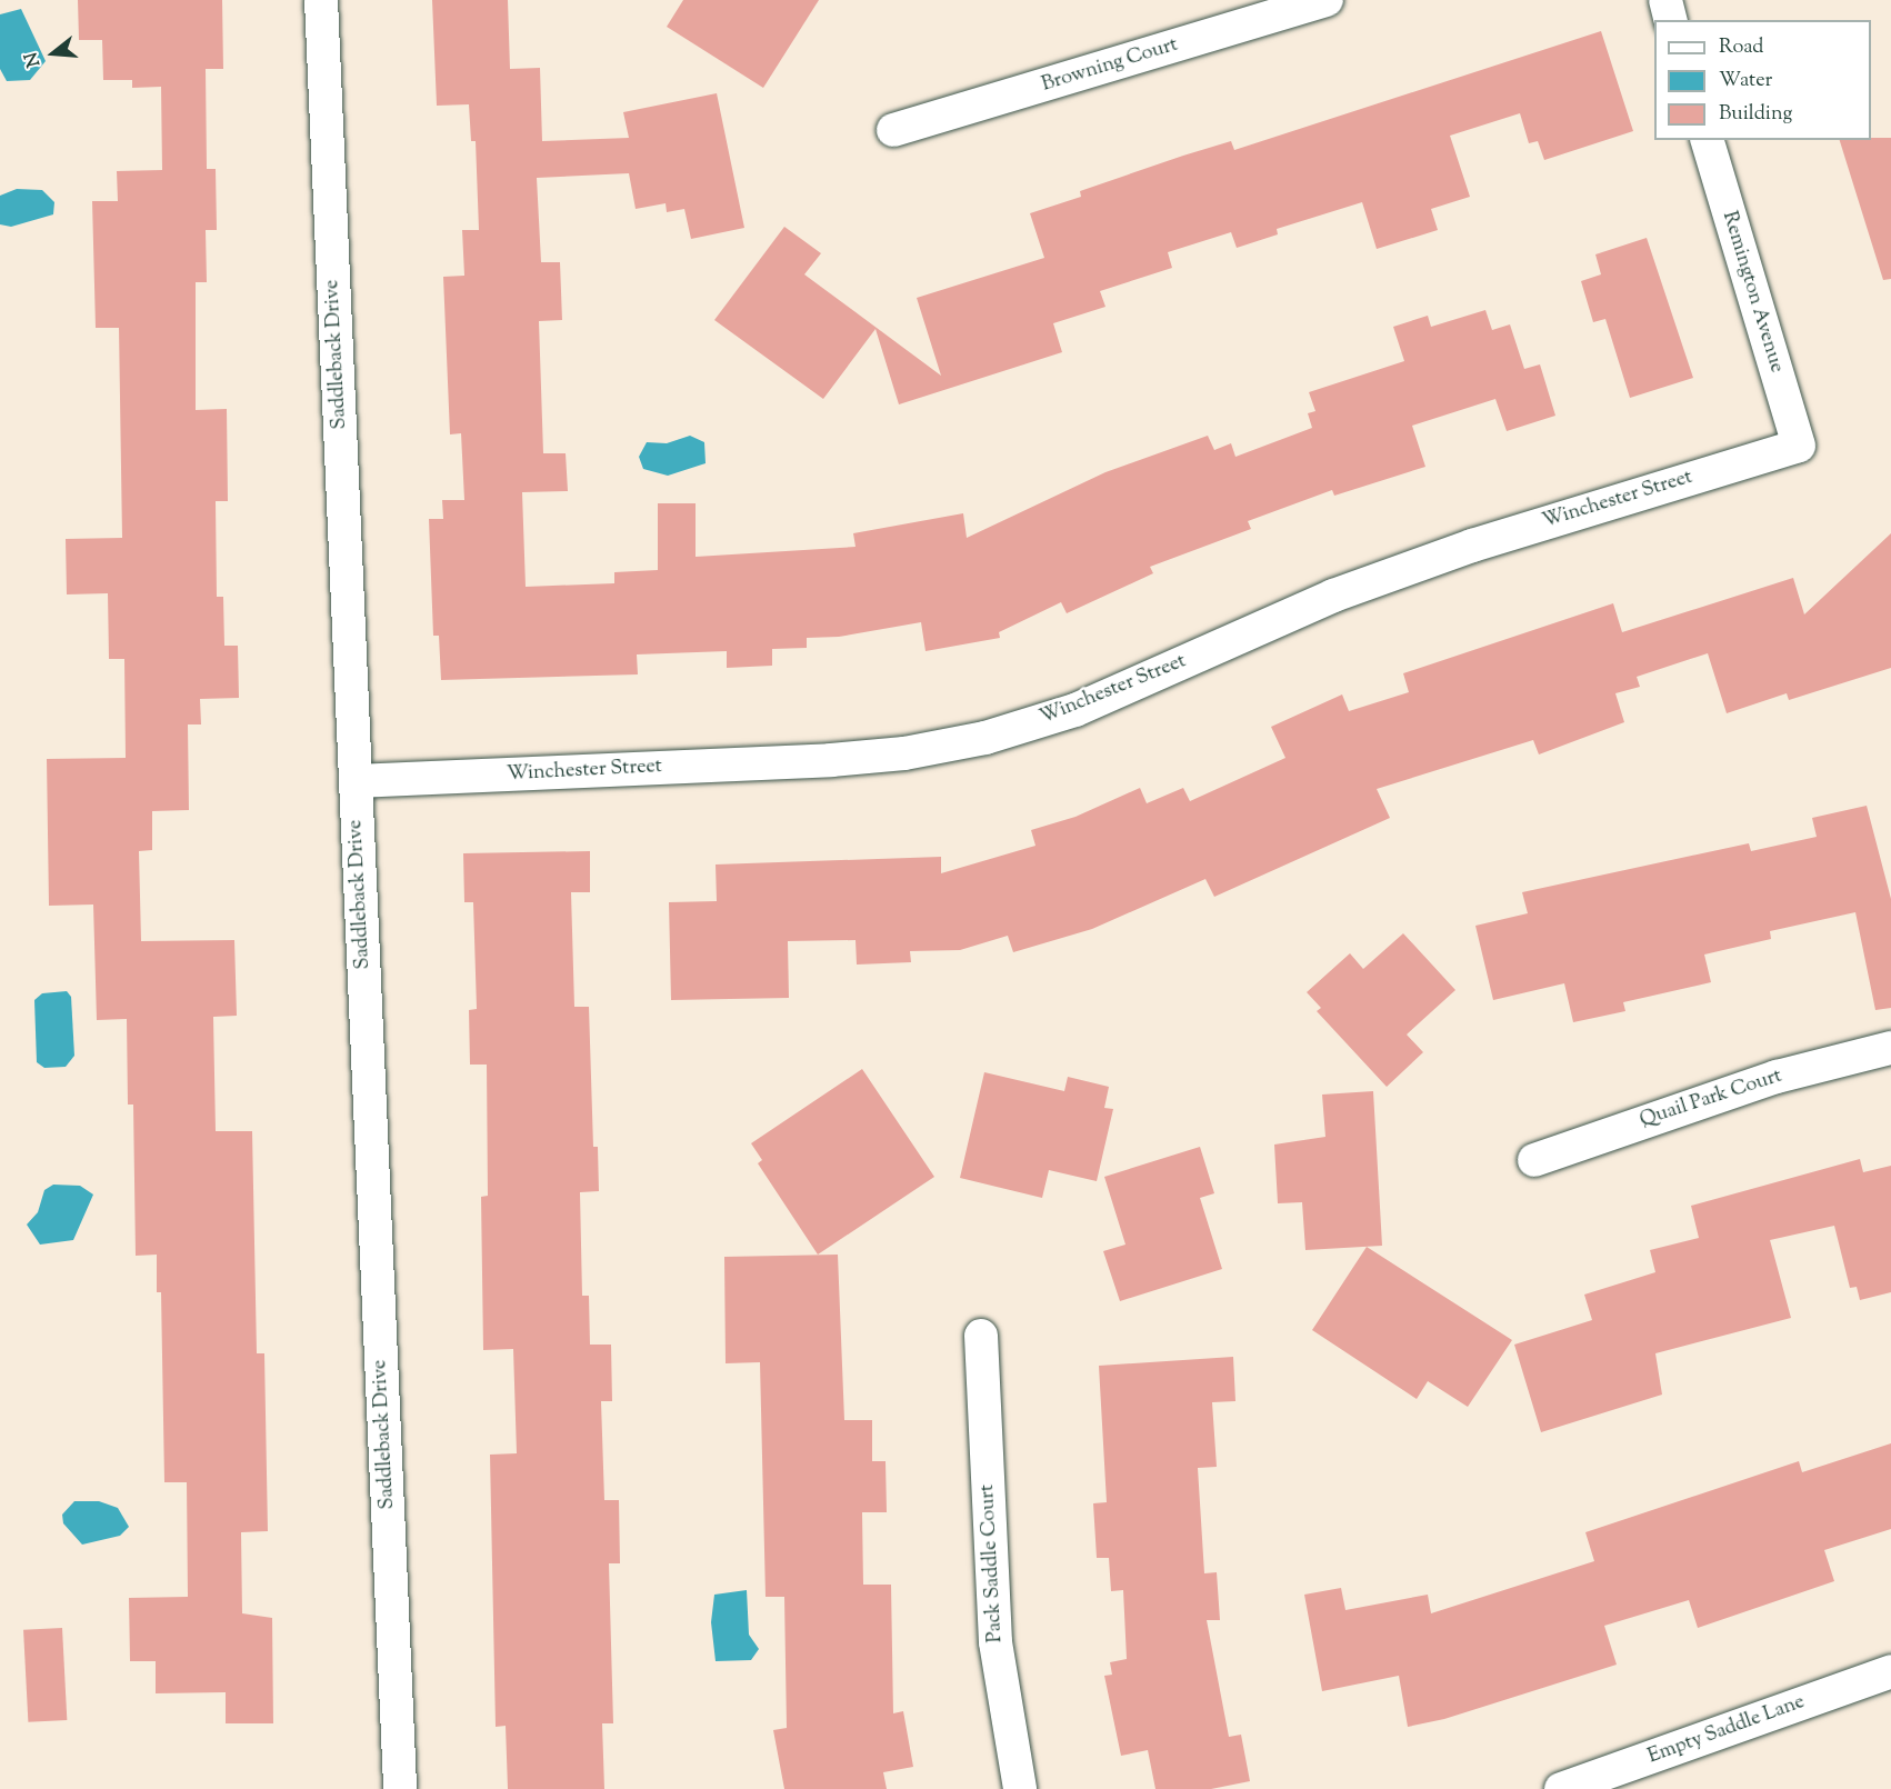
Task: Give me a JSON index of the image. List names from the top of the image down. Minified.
{"streets":{"street":["Browning Court","Remington Avenue","Saddleback Drive","Winchester Street","Quail Park Court","Pack Saddle Court","Empty Saddle Lane"]},"crossings":[["Remington Avenue","Winchester Street"],["Saddleback Drive","Winchester Street"]],"legend":["Road","Water","Building"],"north":"left"}
